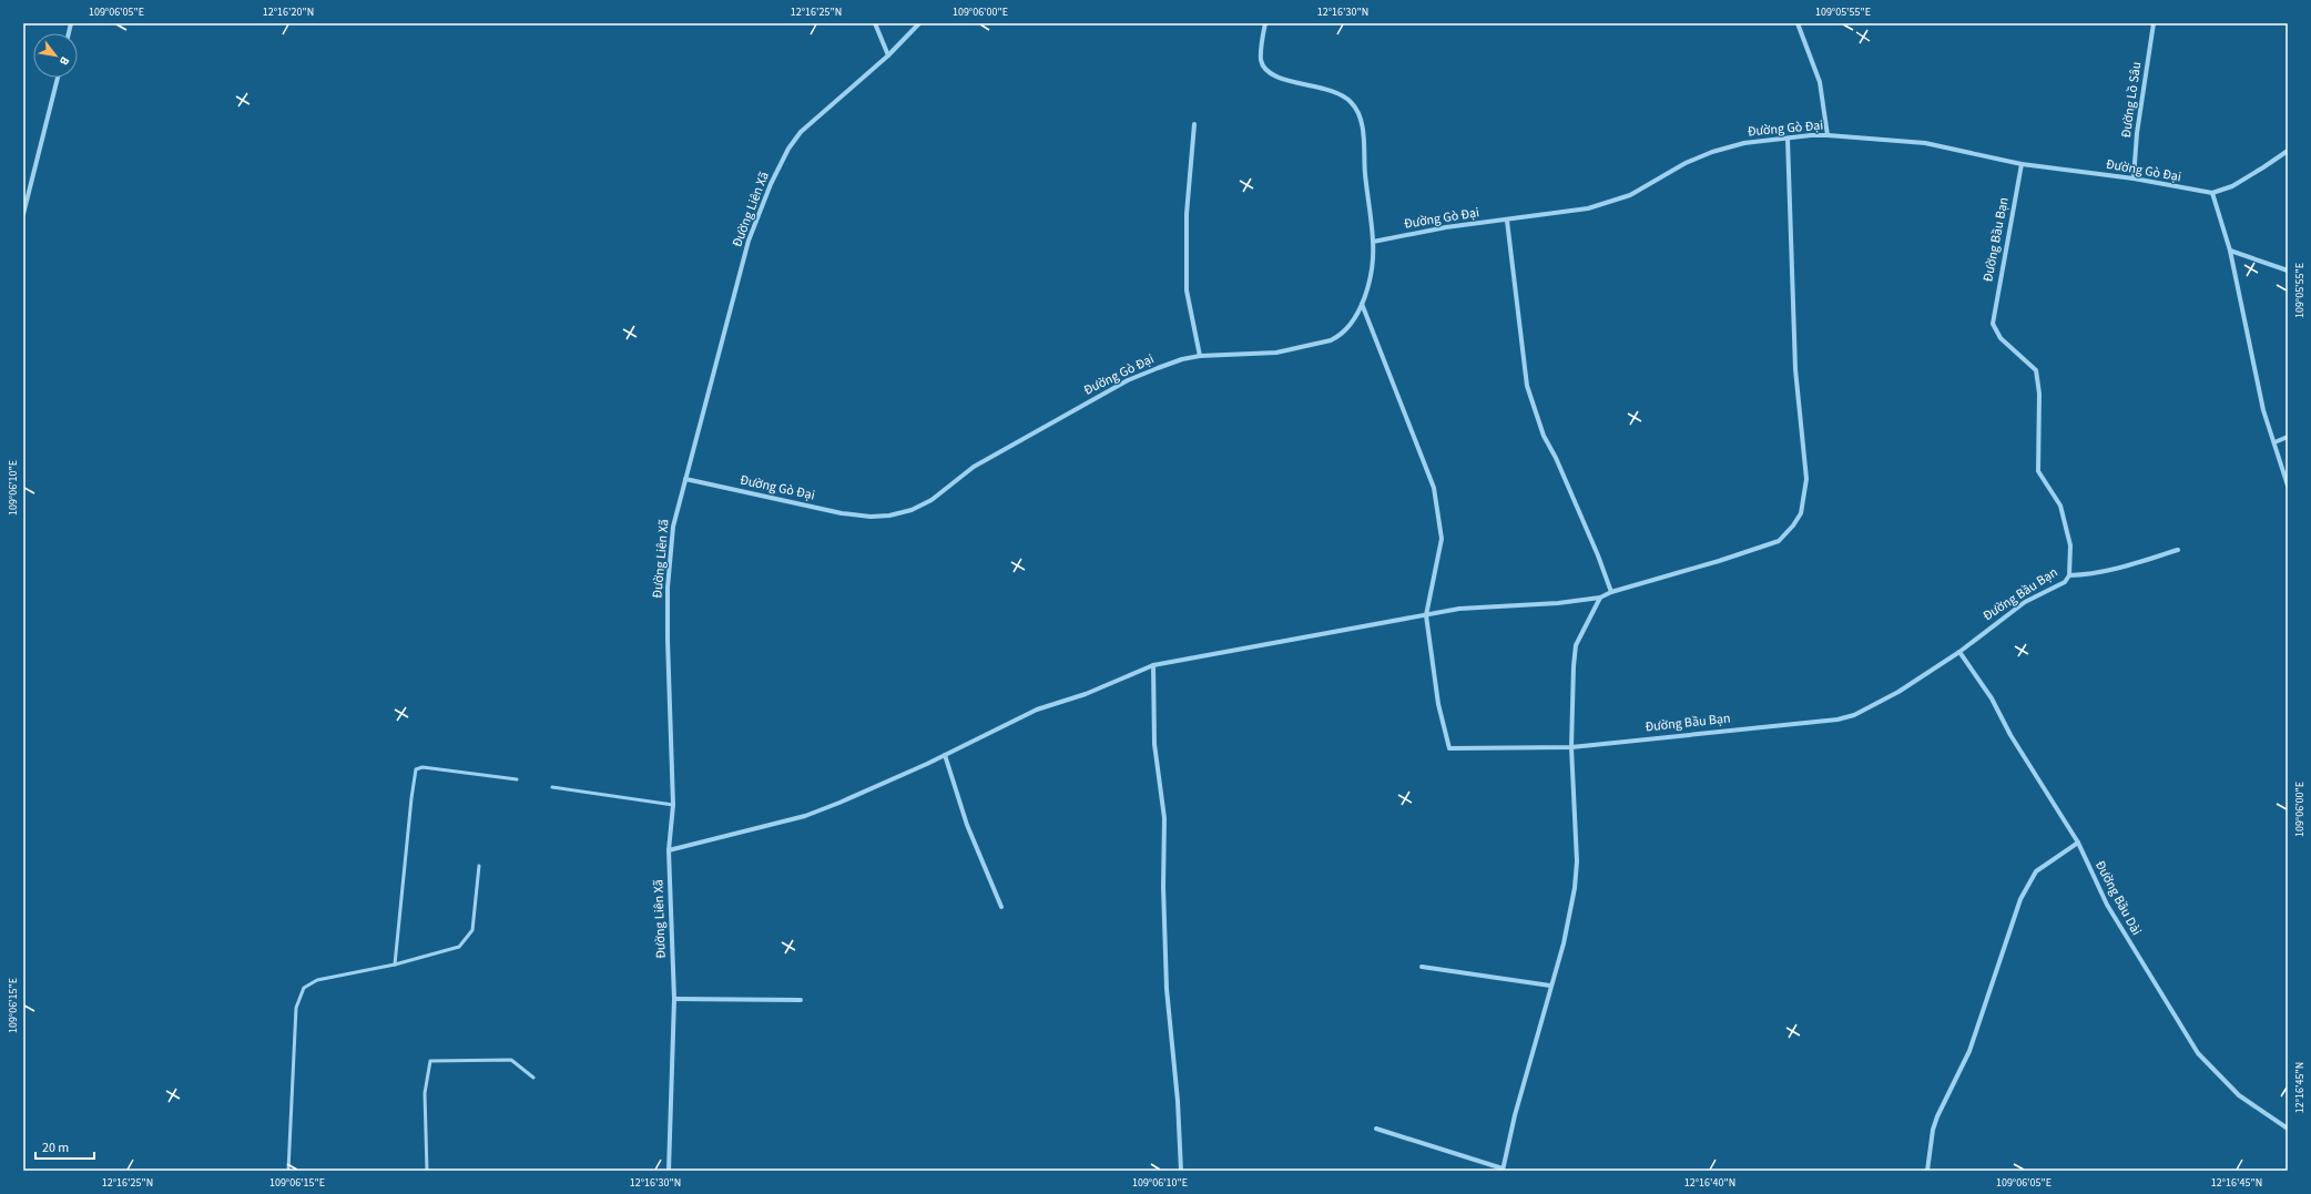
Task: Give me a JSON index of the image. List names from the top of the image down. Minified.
{"streets":{"street":["Đường Lồ Sâu","Đường Gò Đại","Đường Liên Xã","Đường Bầu Bạn","Đường Bầu Dài"]},"crossings":[["Đường Lồ Sâu","Đường Gò Đại"],["Đường Gò Đại","Đường Liên Xã"],["Đường Gò Đại","Đường Bầu Bạn"],["Đường Bầu Bạn","Đường Bầu Dài"]],"scale_bar":"20 m","north":"bottom right","coordinates":["109°06'05\"E","12°16'20\"N","12°16'25\"N","109°06'00\"E","12°16'30\"N","109°05'55\"E","109°06'10\"E","109°06'15\"E","12°16'45\"N","12°16'40\"N"]}
